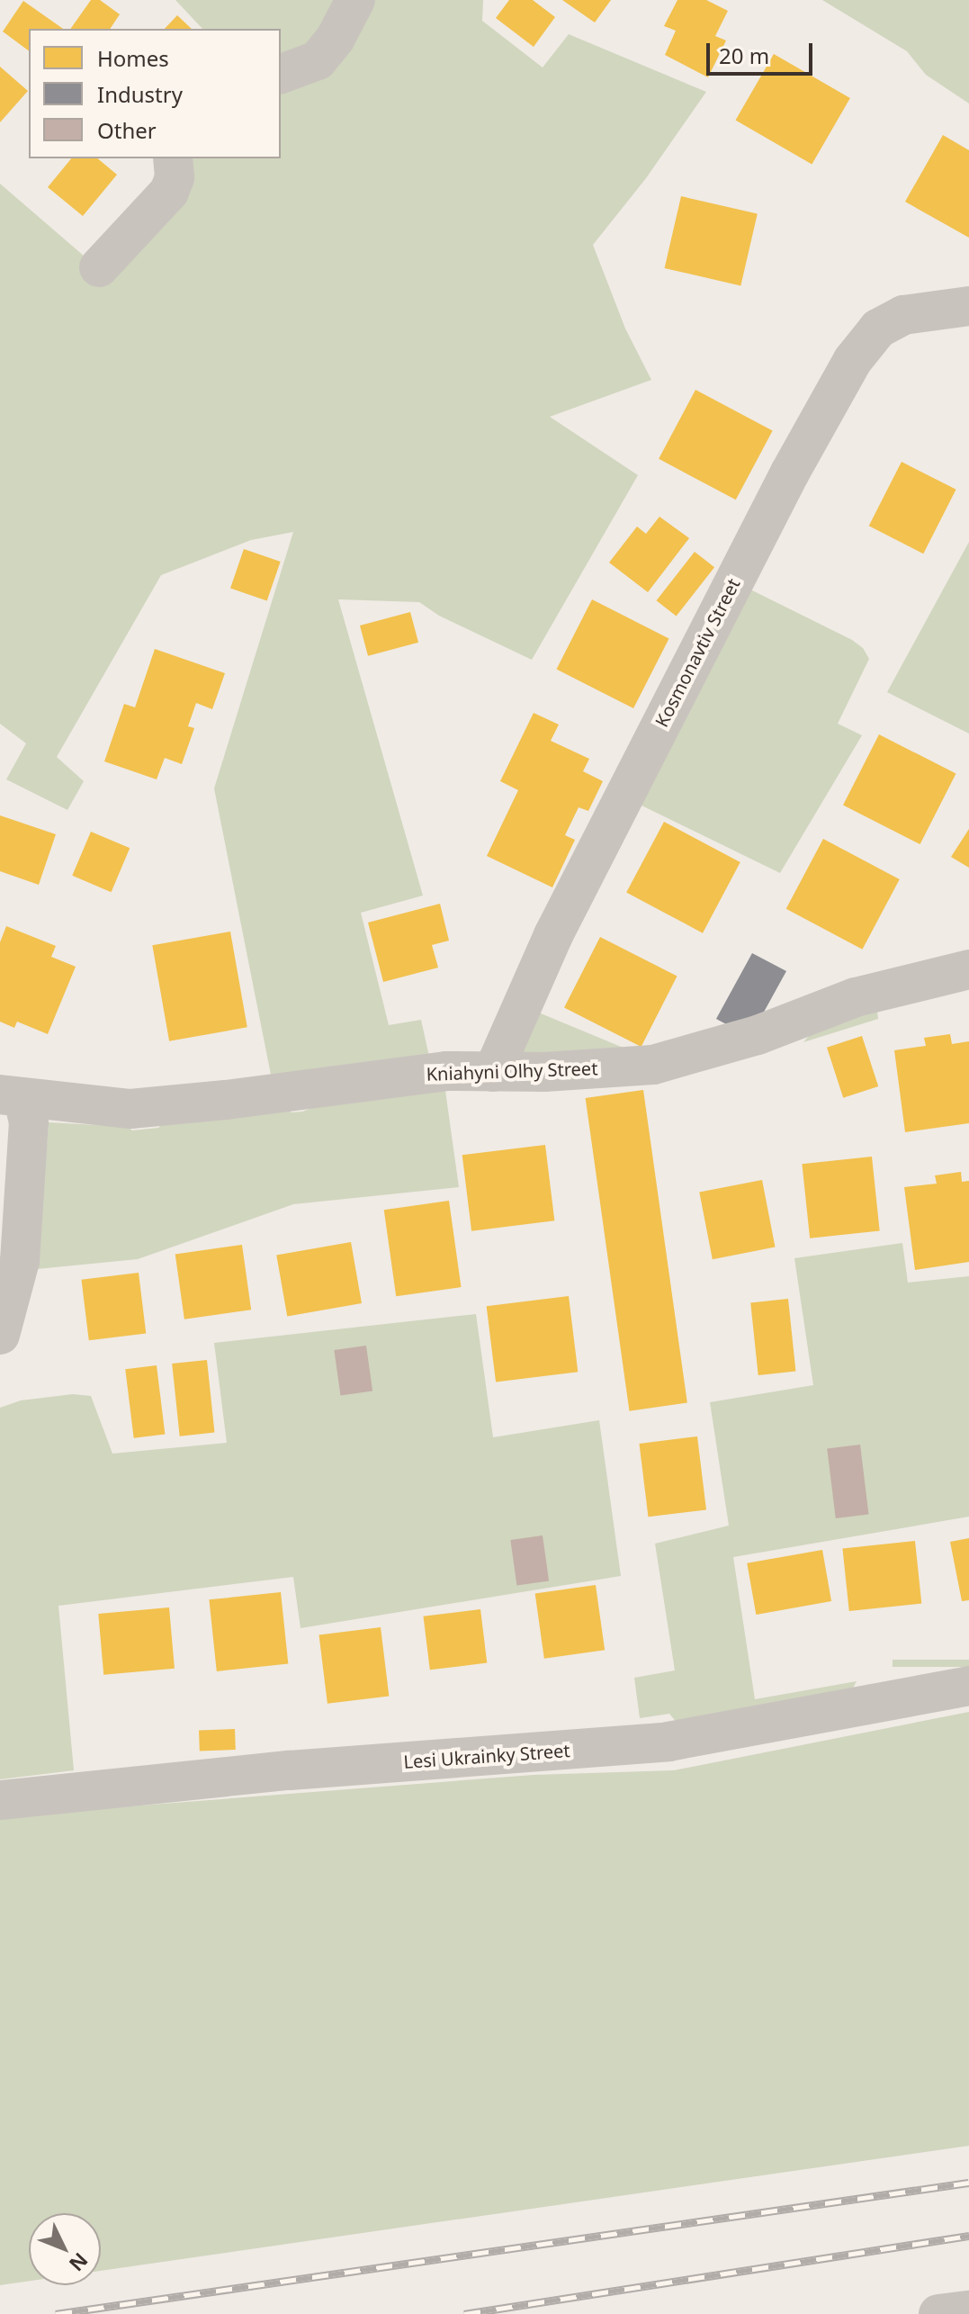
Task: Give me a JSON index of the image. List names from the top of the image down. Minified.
{"streets":{"street":["Kosmonavtiv Street","Kniahyni Olhy Street","Lesi Ukrainky Street"]},"crossings":[["Kosmonavtiv Street","Kniahyni Olhy Street"]],"legend":["Homes","Industry","Other"],"scale_bar":"20 m","north":"bottom right"}
